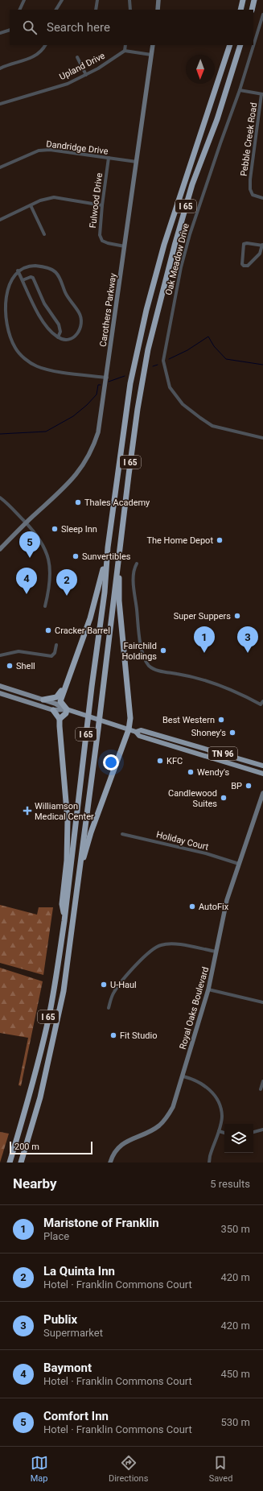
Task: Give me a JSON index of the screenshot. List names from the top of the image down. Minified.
{"streets":{"highway":["I 65","TN 96"],"main road":["Carothers Parkway","Royal Oaks Boulevard"],"street":["Upland Drive","Pebble Creek Road","Dandridge Drive","Fulwood Drive","Oak Meadow Drive","Holiday Court"]},"crossings":[["Dandridge Drive","Fulwood Drive"],["Dandridge Drive","Carothers Parkway"],["Fulwood Drive","Carothers Parkway"],["Holiday Court","Royal Oaks Boulevard"]],"places":{"other":["Thales Academy","Sleep Inn","The Home Depot","Sunvertibles","Super Suppers","Cracker Barrel","Fairchild Holdings","Shell","Best Western","Shoney's","KFC","Wendy's","BP","Candlewood Suites","AutoFix","U-Haul","Fit Studio"],"health":["Williamson Medical Center"]},"scale_bar":"200 m","north":"bottom","page":{"search":"Search here","pins":["5","4","2","1","3"],"scale":"200 m","heading":["Nearby","5 results"],"list":[{"mark":"1","name":"Maristone of Franklin","note":"Place","value":"350 m"},{"mark":"2","name":"La Quinta Inn","note":"Hotel · Franklin Commons Court","value":"420 m"},{"mark":"3","name":"Publix","note":"Supermarket","value":"420 m"},{"mark":"4","name":"Baymont","note":"Hotel · Franklin Commons Court","value":"450 m"},{"mark":"5","name":"Comfort Inn","note":"Hotel · Franklin Commons Court","value":"530 m"}],"nav":["Map","Directions","Saved"]}}
